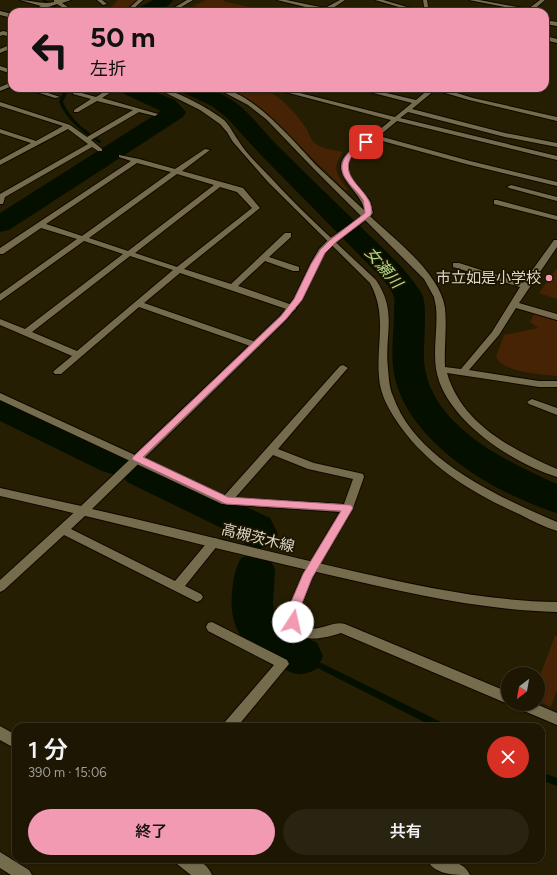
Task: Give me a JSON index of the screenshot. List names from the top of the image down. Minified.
{"streets":{"street":["高槻茨木線"]},"water":["女瀬川"],"places":["市立如是小学校"],"north":"bottom left","page":{"turn":["50 m","左折"],"heading":["1 分","390 m · 15:06"],"buttons":["終了","共有"]}}
